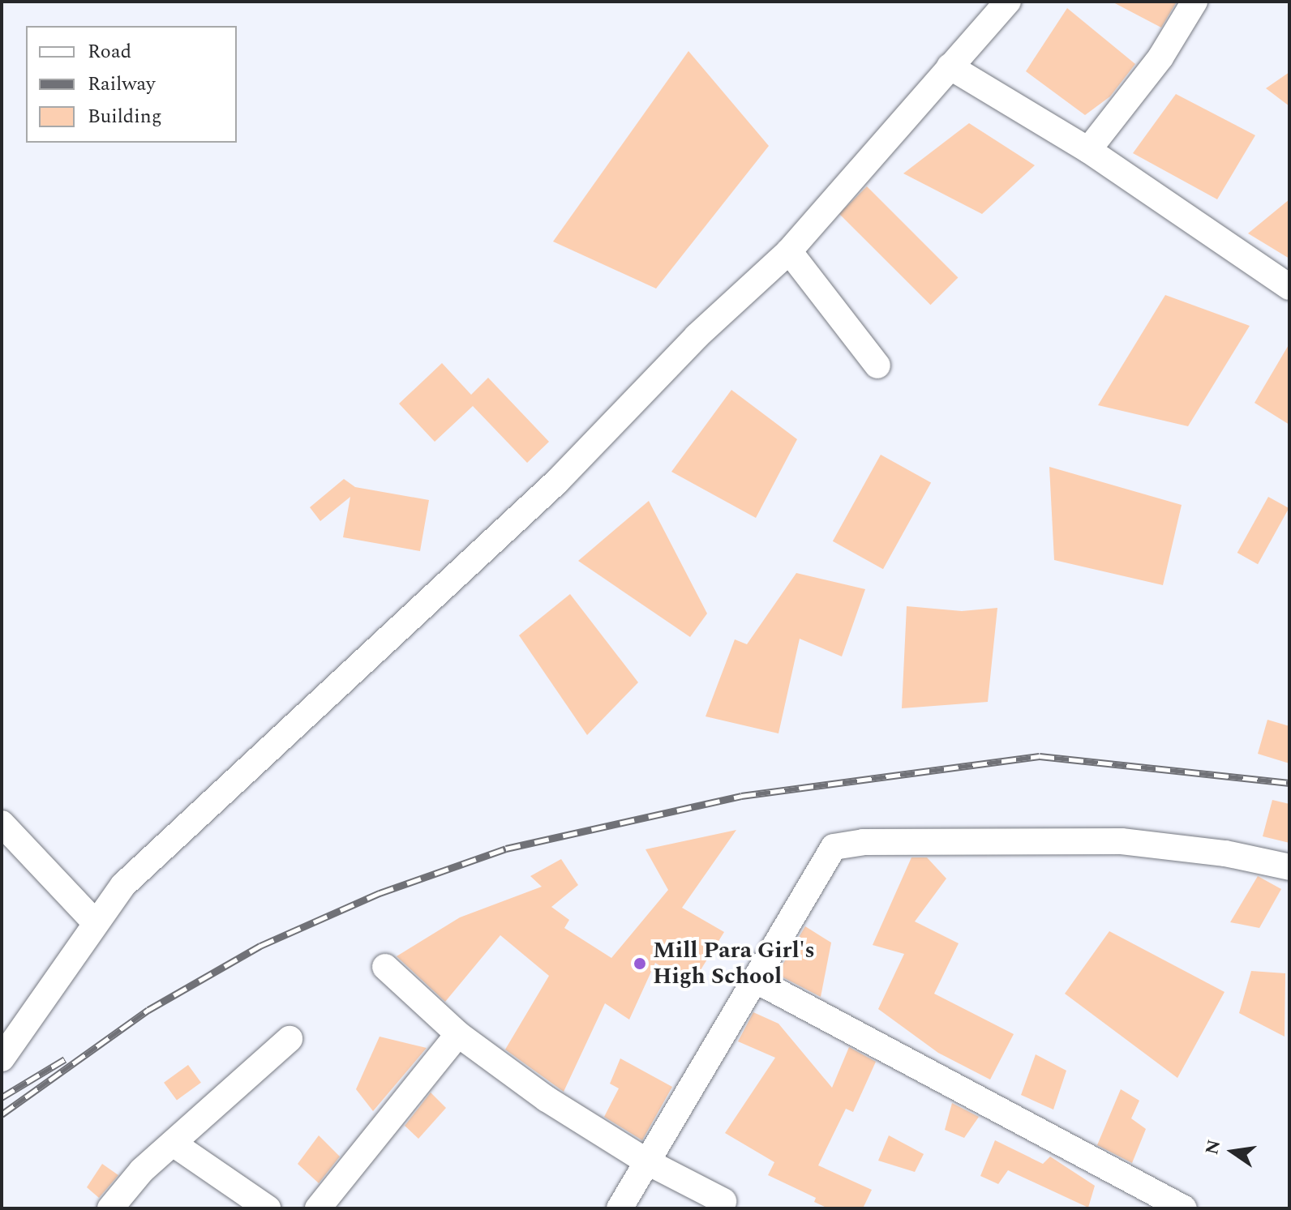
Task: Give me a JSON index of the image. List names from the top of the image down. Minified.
{"places":["Mill Para Girl's High School"],"legend":["Road","Railway","Building"],"north":"left"}
